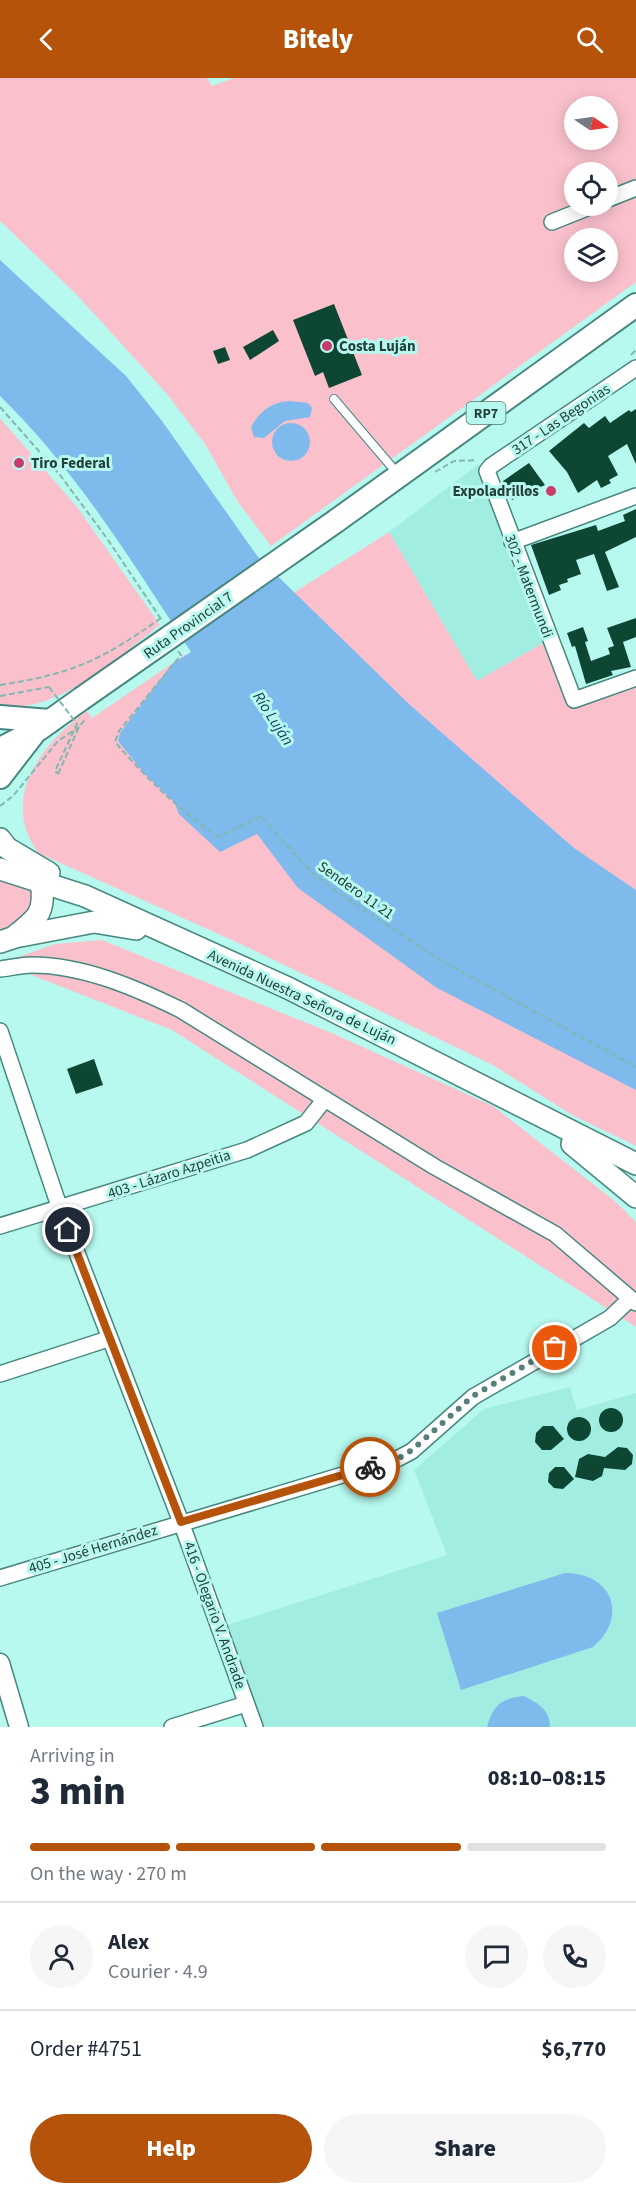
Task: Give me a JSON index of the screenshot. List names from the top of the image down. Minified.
{"streets":{"main road":["RP7","Ruta Provincial 7","Avenida Nuestra Señora de Luján"],"street":["317 - Las Begonias","302 - Matermundi","403 - Lázaro Azpeitia","405 - José Hernández","416 - Olegario V. Andrade"],"path":["Sendero 11 21"]},"crossings":[["RP7","Ruta Provincial 7"],["317 - Las Begonias","302 - Matermundi"],["403 - Lázaro Azpeitia","416 - Olegario V. Andrade"],["405 - José Hernández","416 - Olegario V. Andrade"]],"water":["Río Luján"],"places":["Costa Luján","Tiro Federal","Expoladrillos"],"north":"right","page":{"header":"Bitely","heading":["3 min","Arriving in","08:10–08:15"],"panel":["Alex","Courier · 4.9","Order #4751","$6,770"],"bar":"On the way · 270 m","buttons":["Help","Share"]}}
